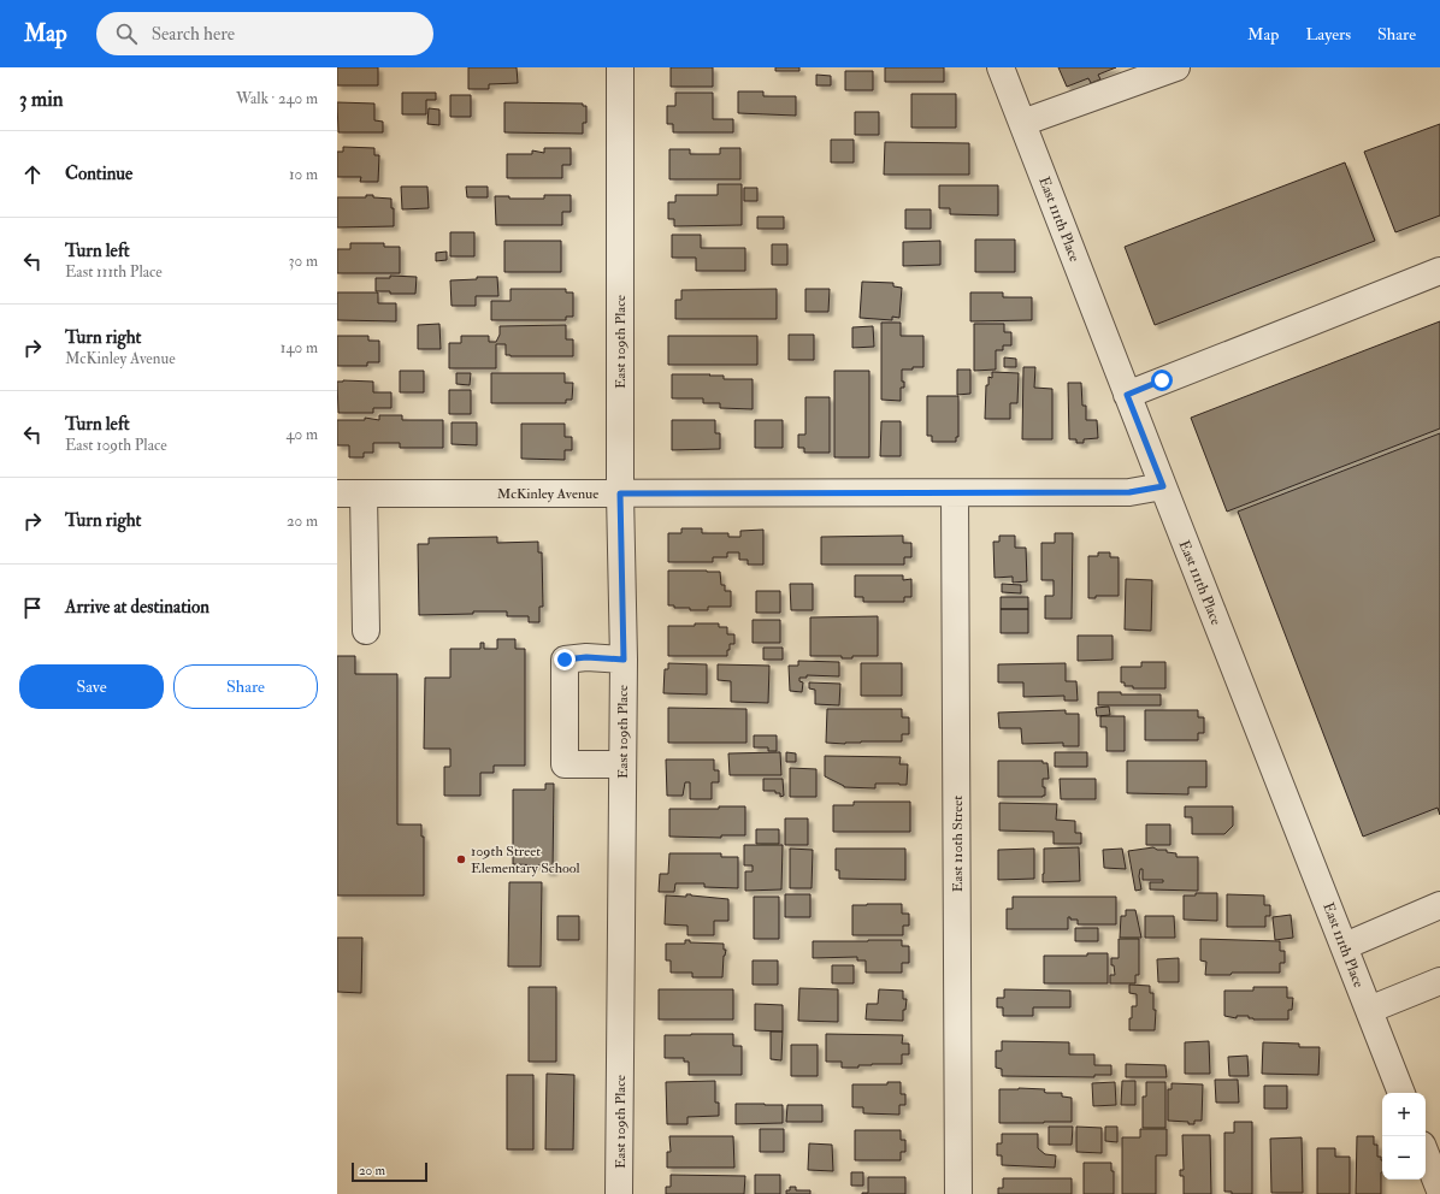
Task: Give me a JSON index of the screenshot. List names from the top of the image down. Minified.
{"streets":{"street":["East 111th Place","East 109th Place","McKinley Avenue","East 110th Street"]},"crossings":[["East 111th Place","McKinley Avenue"],["East 109th Place","McKinley Avenue"],["McKinley Avenue","East 110th Street"]],"places":["109th Street Elementary School"],"scale_bar":"20 m","page":{"header":"Map","search":"Search here","nav":["Map","Layers","Share"],"heading":["3 min","Walk · 240 m"],"list":[["Continue","10 m"],["Turn left","East 111th Place","30 m"],["Turn right","McKinley Avenue","140 m"],["Turn left","East 109th Place","40 m"],["Turn right","20 m"],"Arrive at destination"],"buttons":["Save","Share"],"map_buttons":["+","−"],"scale":"20 m"}}
